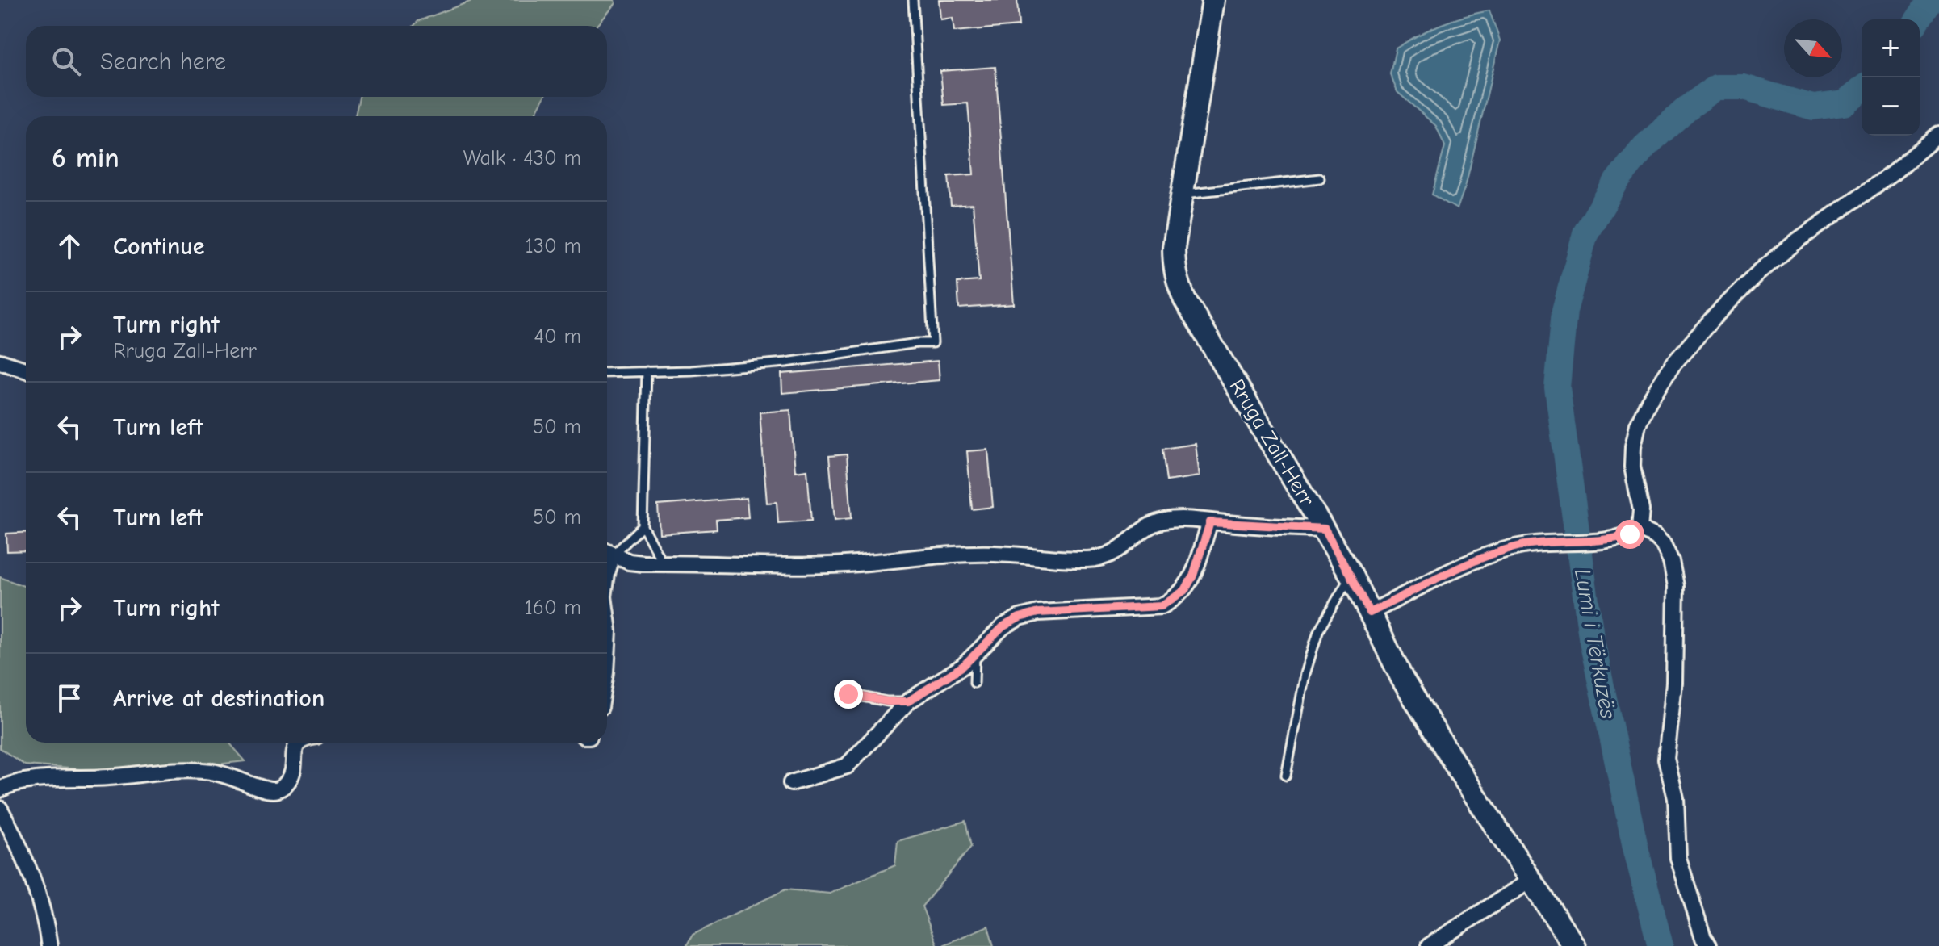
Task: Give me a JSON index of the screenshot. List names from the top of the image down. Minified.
{"streets":{"main road":["Rruga Zall-Herr"]},"water":["Lumi i Tërkuzës"],"north":"bottom right","page":{"map_buttons":["+","−"],"search":"Search here","heading":["6 min","Walk · 430 m"],"list":[["Continue","130 m"],["Turn right","Rruga Zall-Herr","40 m"],["Turn left","50 m"],["Turn left","50 m"],["Turn right","160 m"],"Arrive at destination"]}}
